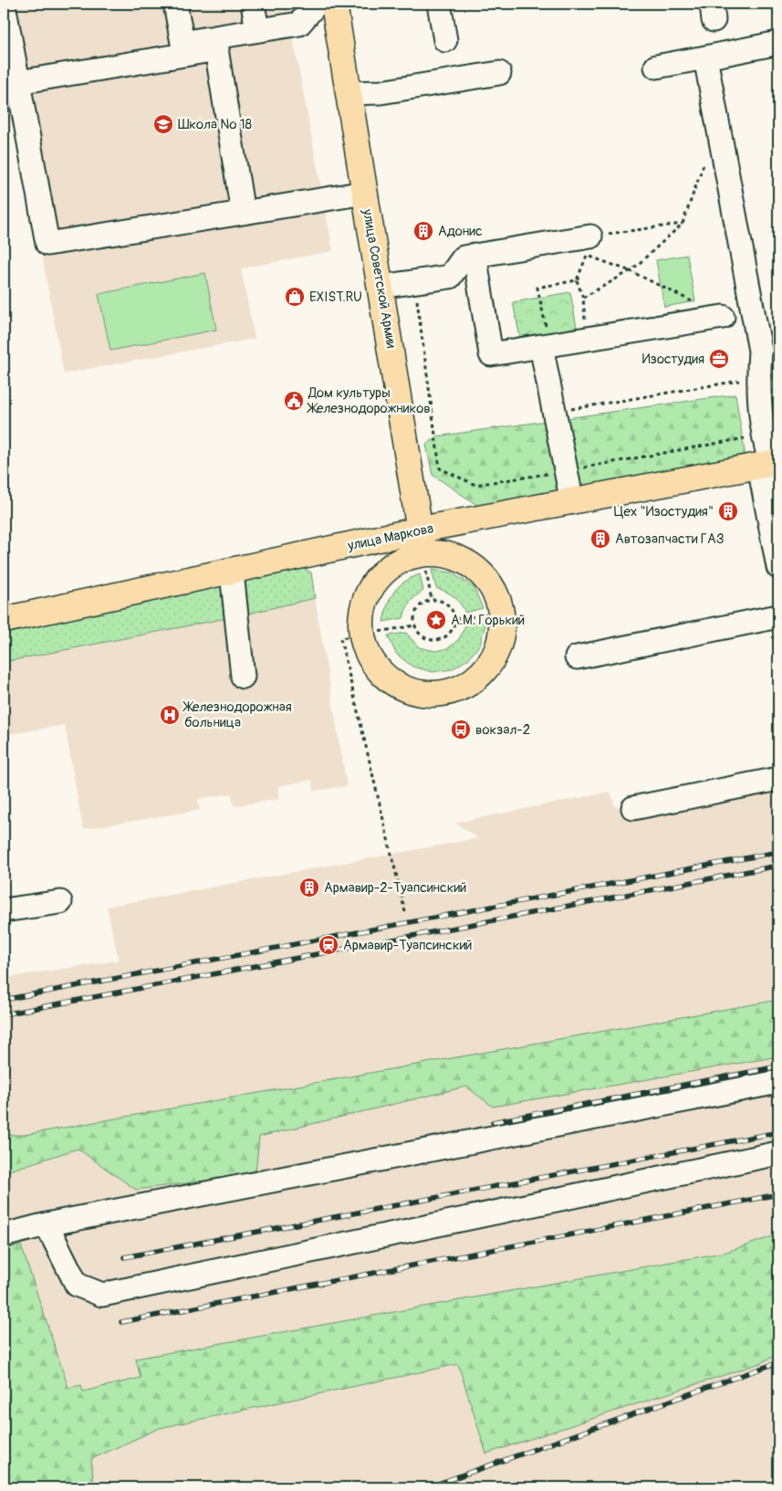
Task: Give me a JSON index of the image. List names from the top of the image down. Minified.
{"streets":{"main road":["улица Советской Армии","улица Маркова"]},"crossings":[["улица Советской Армии","улица Маркова"]],"places":{"school or university":["Школа № 18"],"building":["Адонис","Цех \"Изостудия\"","Автозапчасти ГАЗ","Армавир-2-Туапсинский"],"shop":["EXIST.RU"],"office":["Изостудия"],"public building":["Дом культуры Железнодорожников"],"place":["А.М. Горький"],"hospital":["Железнодорожная больница"],"bus stop":["вокзал-2"],"station":["Армавир-Туапсинский"]}}
